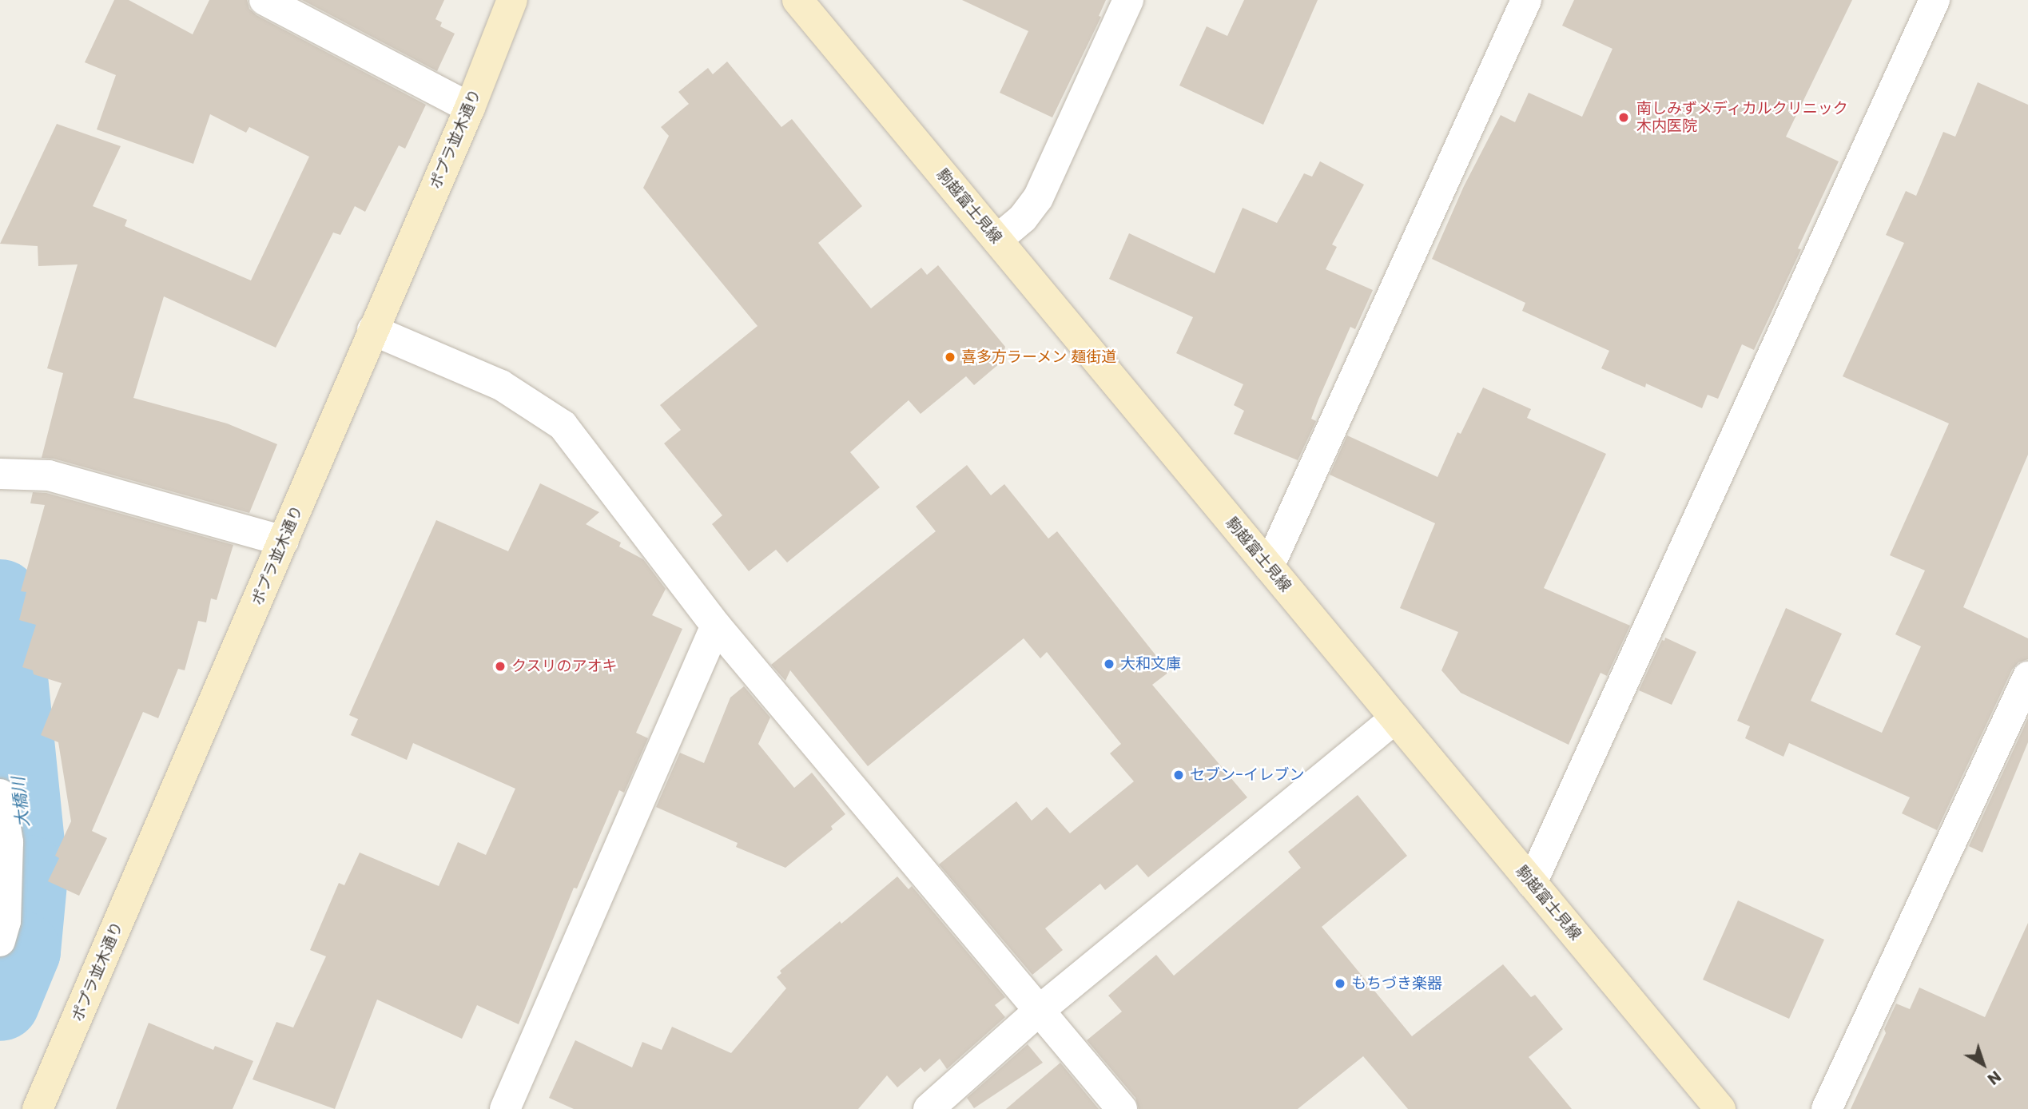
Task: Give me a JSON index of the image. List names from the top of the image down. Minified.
{"streets":{"main road":["ポプラ並木通り","駒越富士見線"]},"water":["大橋川"],"places":["南しみずメディカルクリニック 木内医院","喜多方ラーメン 麺街道","大和文庫","クスリのアオキ","セブン-イレブン","もちづき楽器"],"north":"bottom right"}
